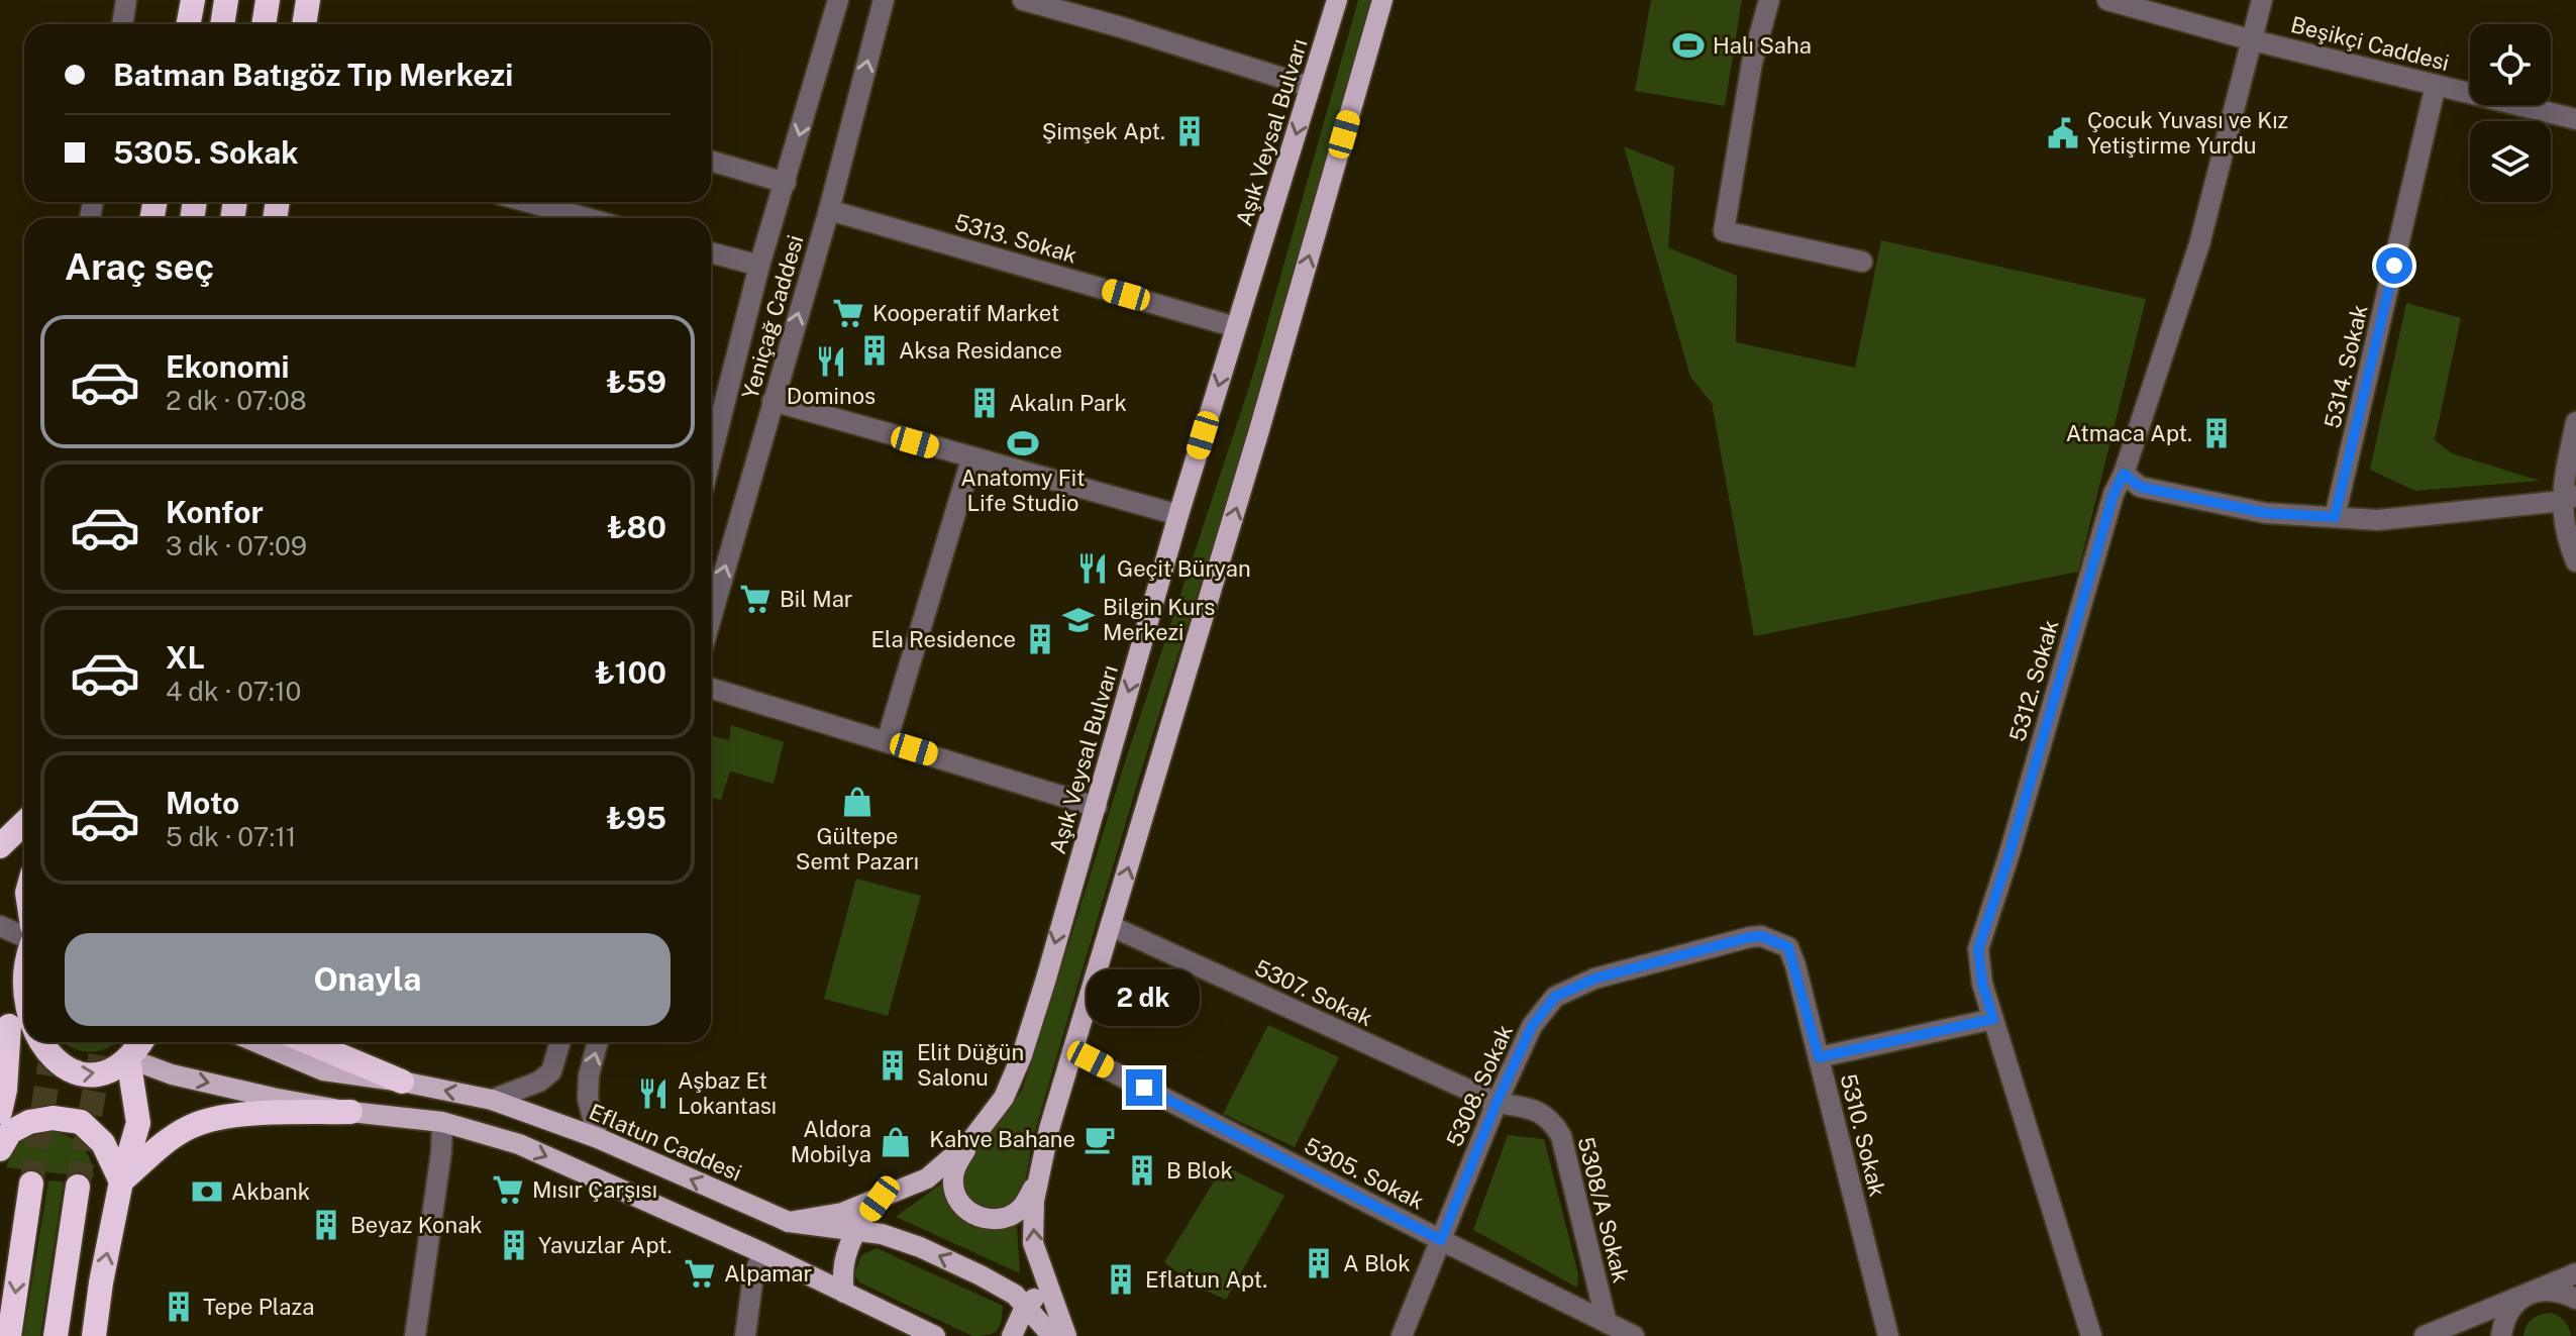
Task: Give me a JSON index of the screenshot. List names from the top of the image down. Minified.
{"streets":{"main road":["Aşık Veysal Bulvarı","Eflatun Caddesi"],"street":["Beşikçi Caddesi","5313. Sokak","Yeniçağ Caddesi","5314. Sokak","5312. Sokak","5307. Sokak","5308. Sokak","5310. Sokak","5305. Sokak","5308/A Sokak"]},"crossings":[["Beşikçi Caddesi","5314. Sokak"],["Beşikçi Caddesi","5312. Sokak"],["Aşık Veysal Bulvarı","5313. Sokak"],["Aşık Veysal Bulvarı","Eflatun Caddesi"],["5313. Sokak","Yeniçağ Caddesi"],["5307. Sokak","5308. Sokak"],["5307. Sokak","5308/A Sokak"],["5308. Sokak","5310. Sokak"],["5308. Sokak","5305. Sokak"],["5308. Sokak","5308/A Sokak"],["5305. Sokak","5308/A Sokak"]],"places":{"sports":["Halı Saha","Anatomy Fit Life Studio"],"building":["Şimşek Apt.","Aksa Residance","Akalın Park","Atmaca Apt.","Ela Residence","Elit Düğün Salonu","B Blok","Beyaz Konak","Yavuzlar Apt.","A Blok","Eflatun Apt.","Tepe Plaza"],"public building":["Çocuk Yuvası ve Kız Yetiştirme Yurdu"],"supermarket":["Kooperatif Market","Bil Mar","Mısır Çarşısı","Alpamar"],"restaurant":["Dominos","Geçit Büryan","Aşbaz Et Lokantası"],"school or university":["Bilgin Kurs Merkezi"],"shop":["Gültepe Semt Pazarı","Aldora Mobilya"],"cafe":["Kahve Bahane"],"bank":["Akbank"]},"page":{"banner":["Batman Batıgöz Tıp Merkezi","5305. Sokak"],"heading":"Araç seç","list":[{"name":"Ekonomi","note":"2 dk · 07:08","value":"₺59"},{"name":"Konfor","note":"3 dk · 07:09","value":"₺80"},{"name":"XL","note":"4 dk · 07:10","value":"₺100"},{"name":"Moto","note":"5 dk · 07:11","value":"₺95"}],"buttons":"Onayla","bubble":"2 dk"}}
